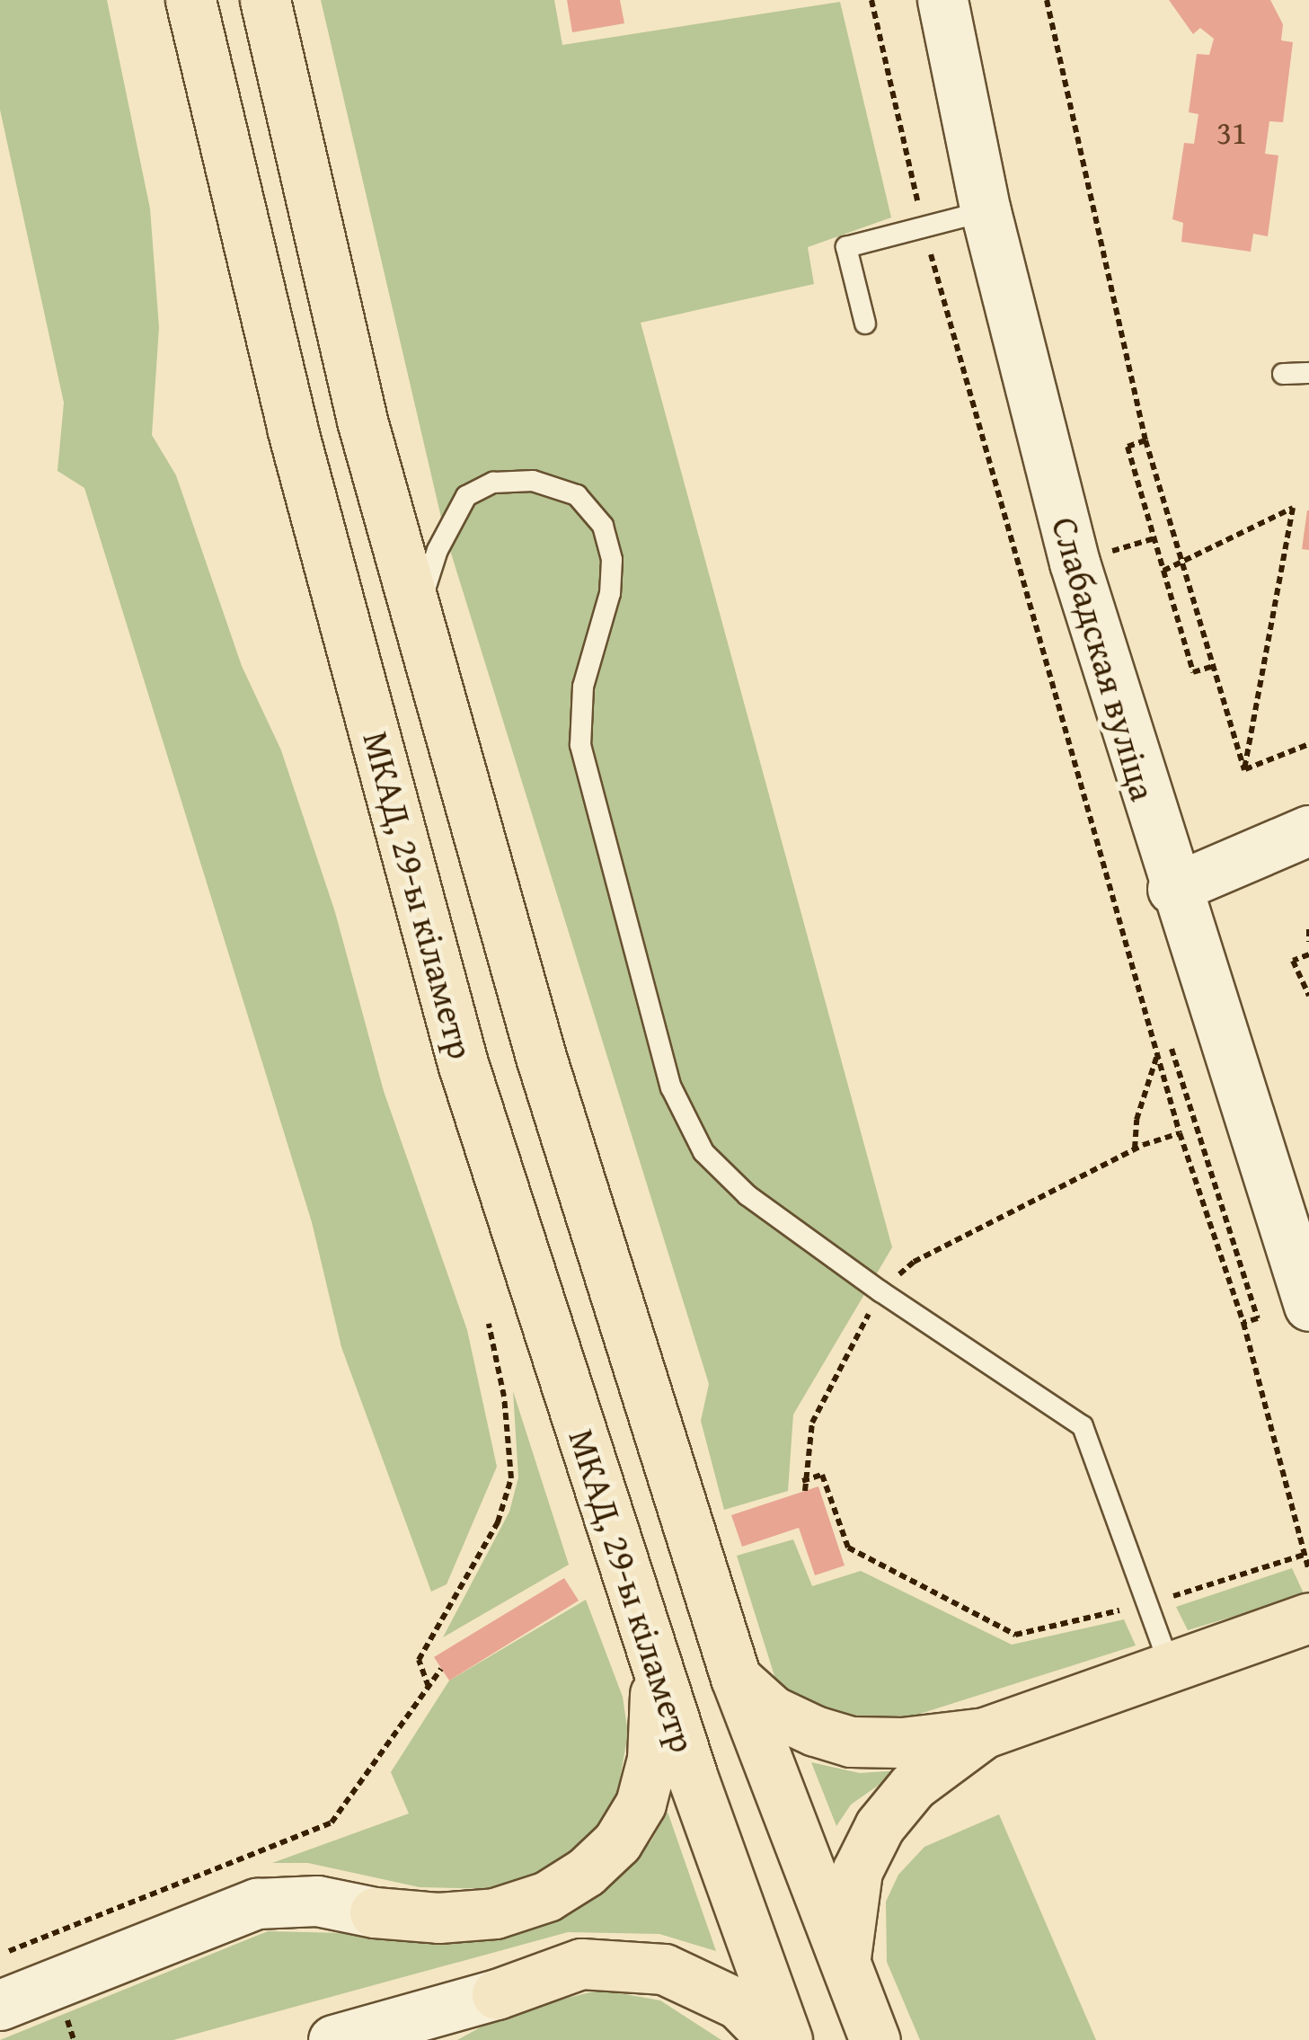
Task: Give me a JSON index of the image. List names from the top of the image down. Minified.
{"streets":{"highway":["МКАД, 29-ы кіламетр"],"main road":["Слабадская вуліца"]},"house_numbers":["31"]}
